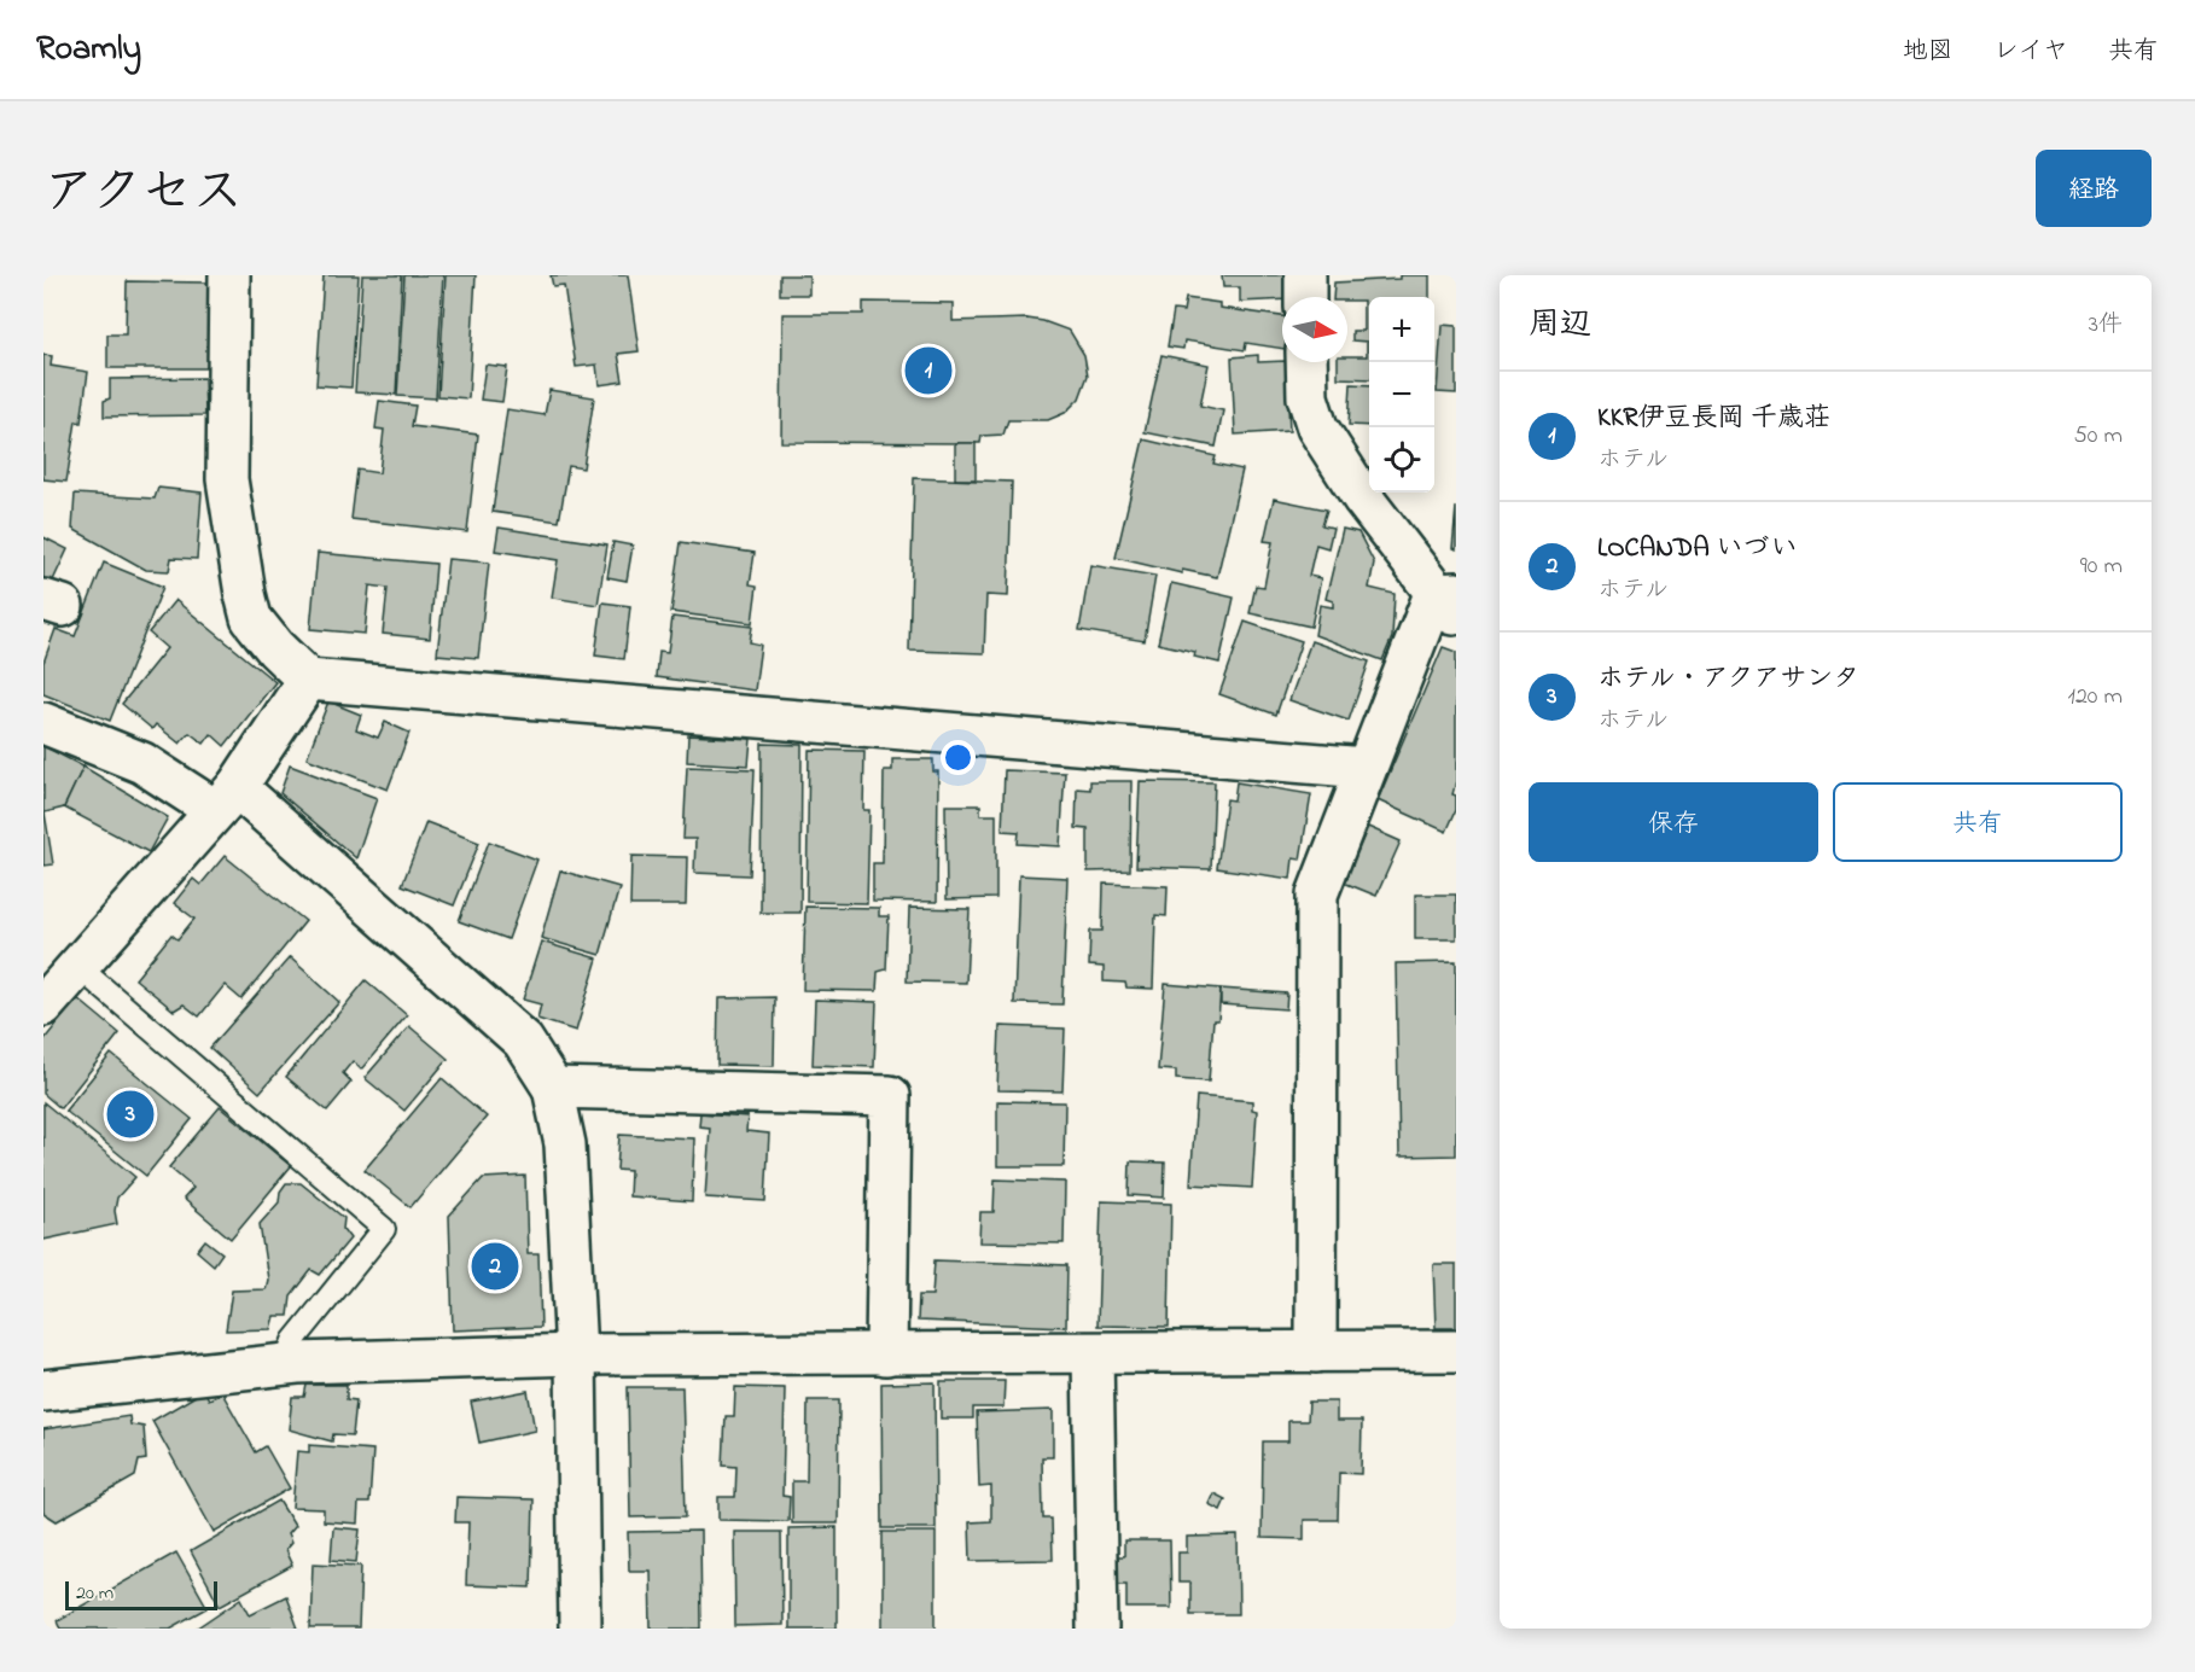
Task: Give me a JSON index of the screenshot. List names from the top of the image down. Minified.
{"scale_bar":"20 m","north":"right","page":{"header":"Roamly","nav":["地図","レイヤ","共有"],"title":"アクセス","buttons":["経路",["保存","共有"]],"heading":["周辺","3件"],"map_buttons":["+","−"],"pins":["1","3","2"],"list":[{"mark":"1","name":"KKR伊豆長岡 千歳荘","note":"ホテル","value":"50 m"},{"mark":"2","name":"LOCANDA いづい","note":"ホテル","value":"90 m"},{"mark":"3","name":"ホテル・アクアサンタ","note":"ホテル","value":"120 m"}],"scale":"20 m"}}
